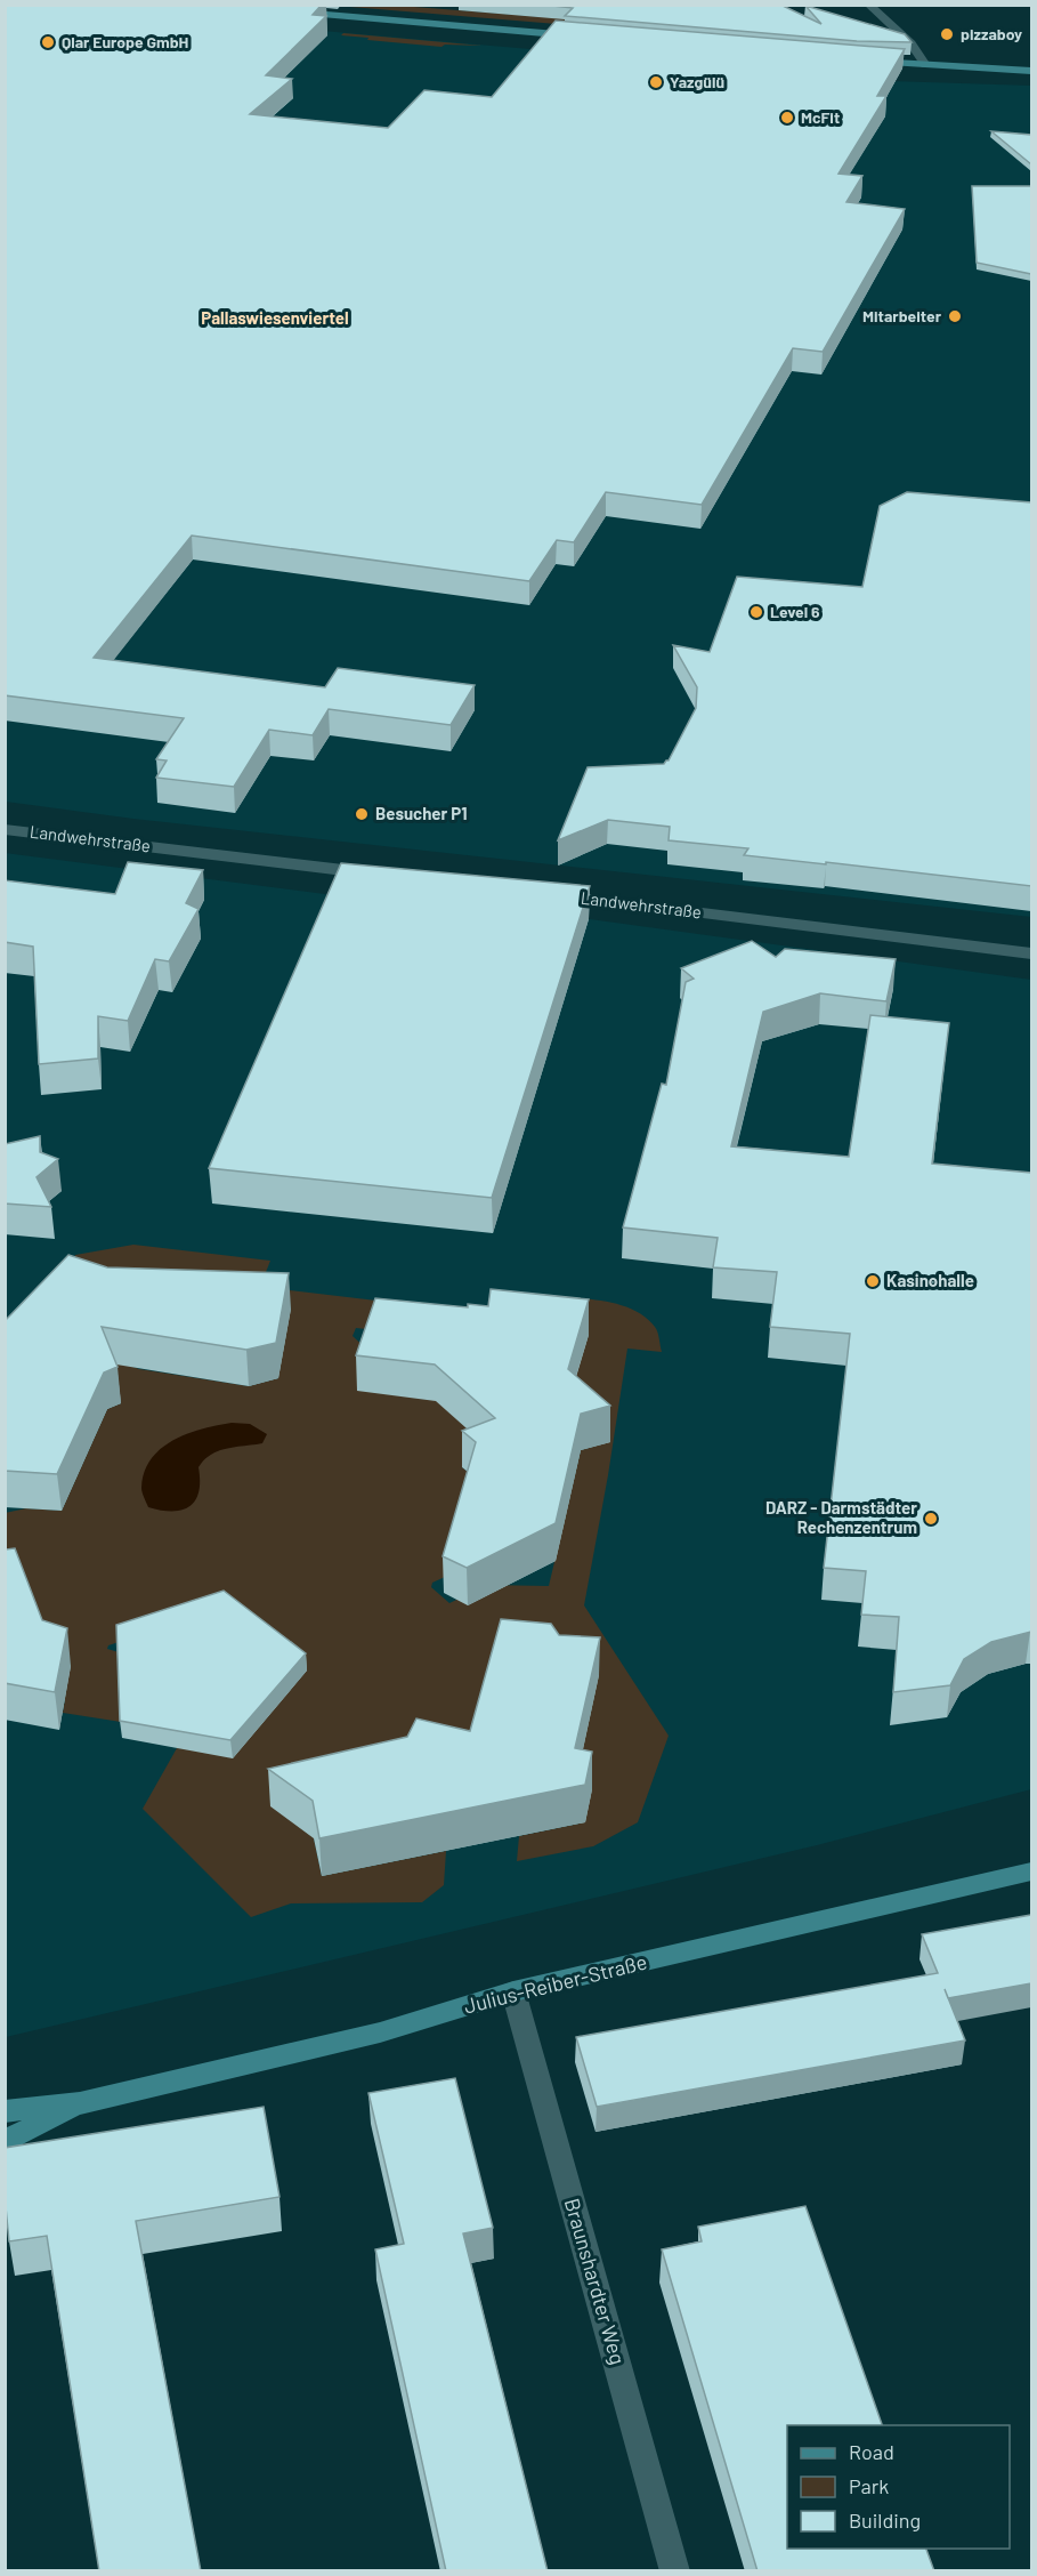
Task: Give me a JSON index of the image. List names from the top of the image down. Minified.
{"streets":{"main road":["Julius-Reiber-Straße"],"street":["Landwehrstraße","Braunshardter Weg"]},"crossings":[["Julius-Reiber-Straße","Braunshardter Weg"]],"districts":["Pallaswiesenviertel"],"places":["pizzaboy","Qlar Europe GmbH","Yazgülü","McFit","Mitarbeiter","Level 6","Besucher P1","Kasinohalle","DARZ - Darmstädter Rechenzentrum"],"legend":["Road","Park","Building"]}
